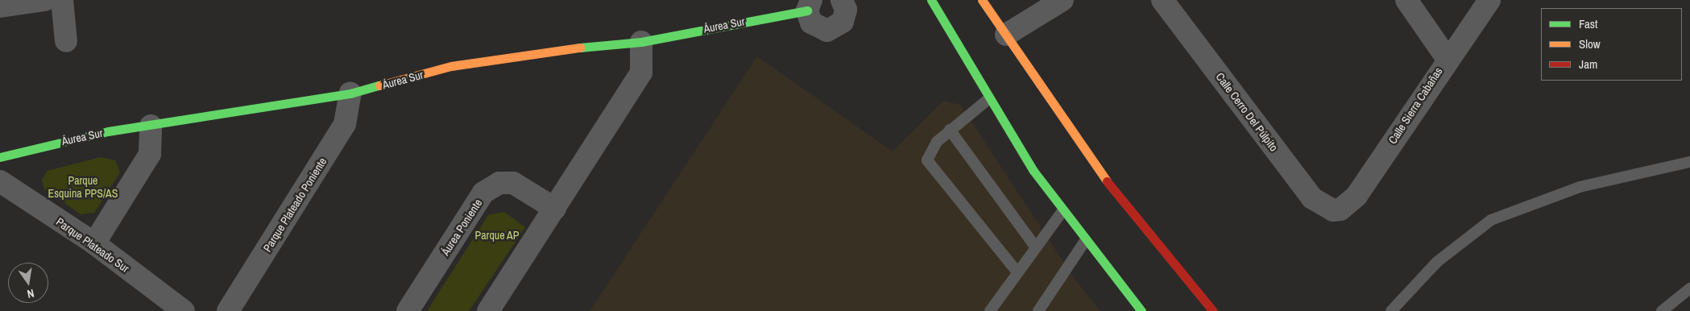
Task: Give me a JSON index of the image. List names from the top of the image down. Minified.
{"streets":{"street":["Áurea Sur","Calle Sierra Cabañas","Calle Cerro Del Púlpito","Parque Plateado Poniente","Áurea Poniente","Parque Plateado Sur"]},"crossings":[["Áurea Sur","Parque Plateado Poniente"],["Calle Sierra Cabañas","Calle Cerro Del Púlpito"]],"parks":["Parque Esquina PPS/AS","Parque AP"],"legend":["Fast","Slow","Jam"],"north":"bottom"}
